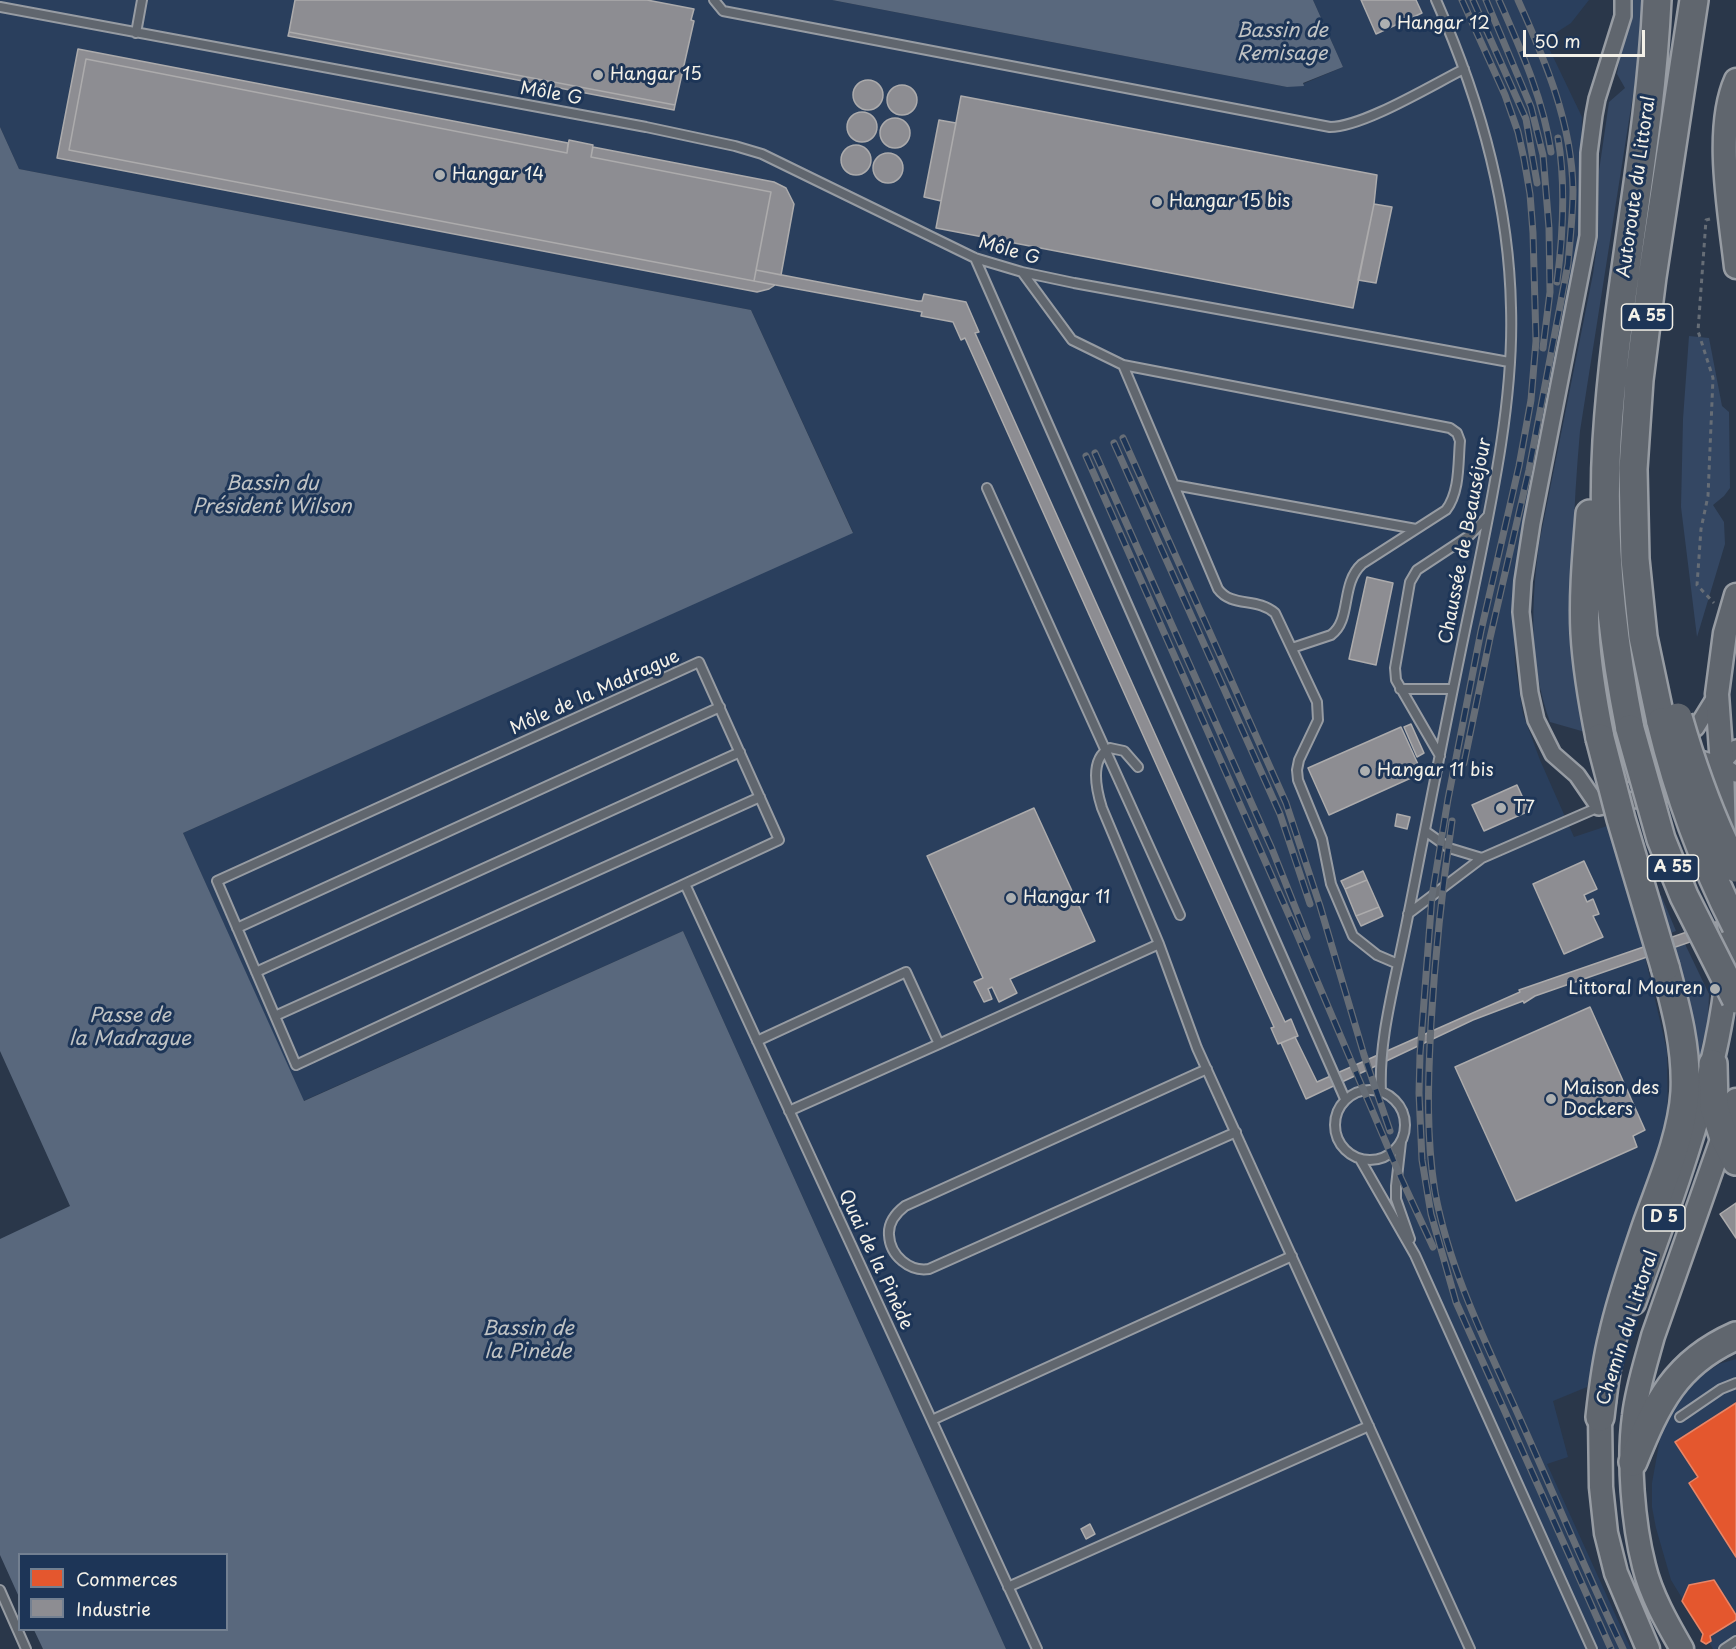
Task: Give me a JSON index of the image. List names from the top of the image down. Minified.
{"streets":{"highway":["Autoroute du Littoral","A 55"],"main road":["D 5","Chemin du Littoral"],"lane":["Môle G","Chaussée de Beauséjour","Môle de la Madrague","Quai de la Pinède"]},"crossings":[["Môle G","Chaussée de Beauséjour"],["Autoroute du Littoral","Chemin du Littoral"],["Môle de la Madrague","Quai de la Pinède"],["D 5","Chemin du Littoral"]],"water":["Bassin de Remisage","Bassin du Président Wilson","Passe de la Madrague","Bassin de la Pinède"],"places":["Hangar 12","Hangar 15","Hangar 14","Hangar 15 bis","Hangar 11 bis","T7","Hangar 11","Littoral Mouren","Maison des Dockers"],"legend":["Commerces","Industrie"],"scale_bar":"50 m"}
